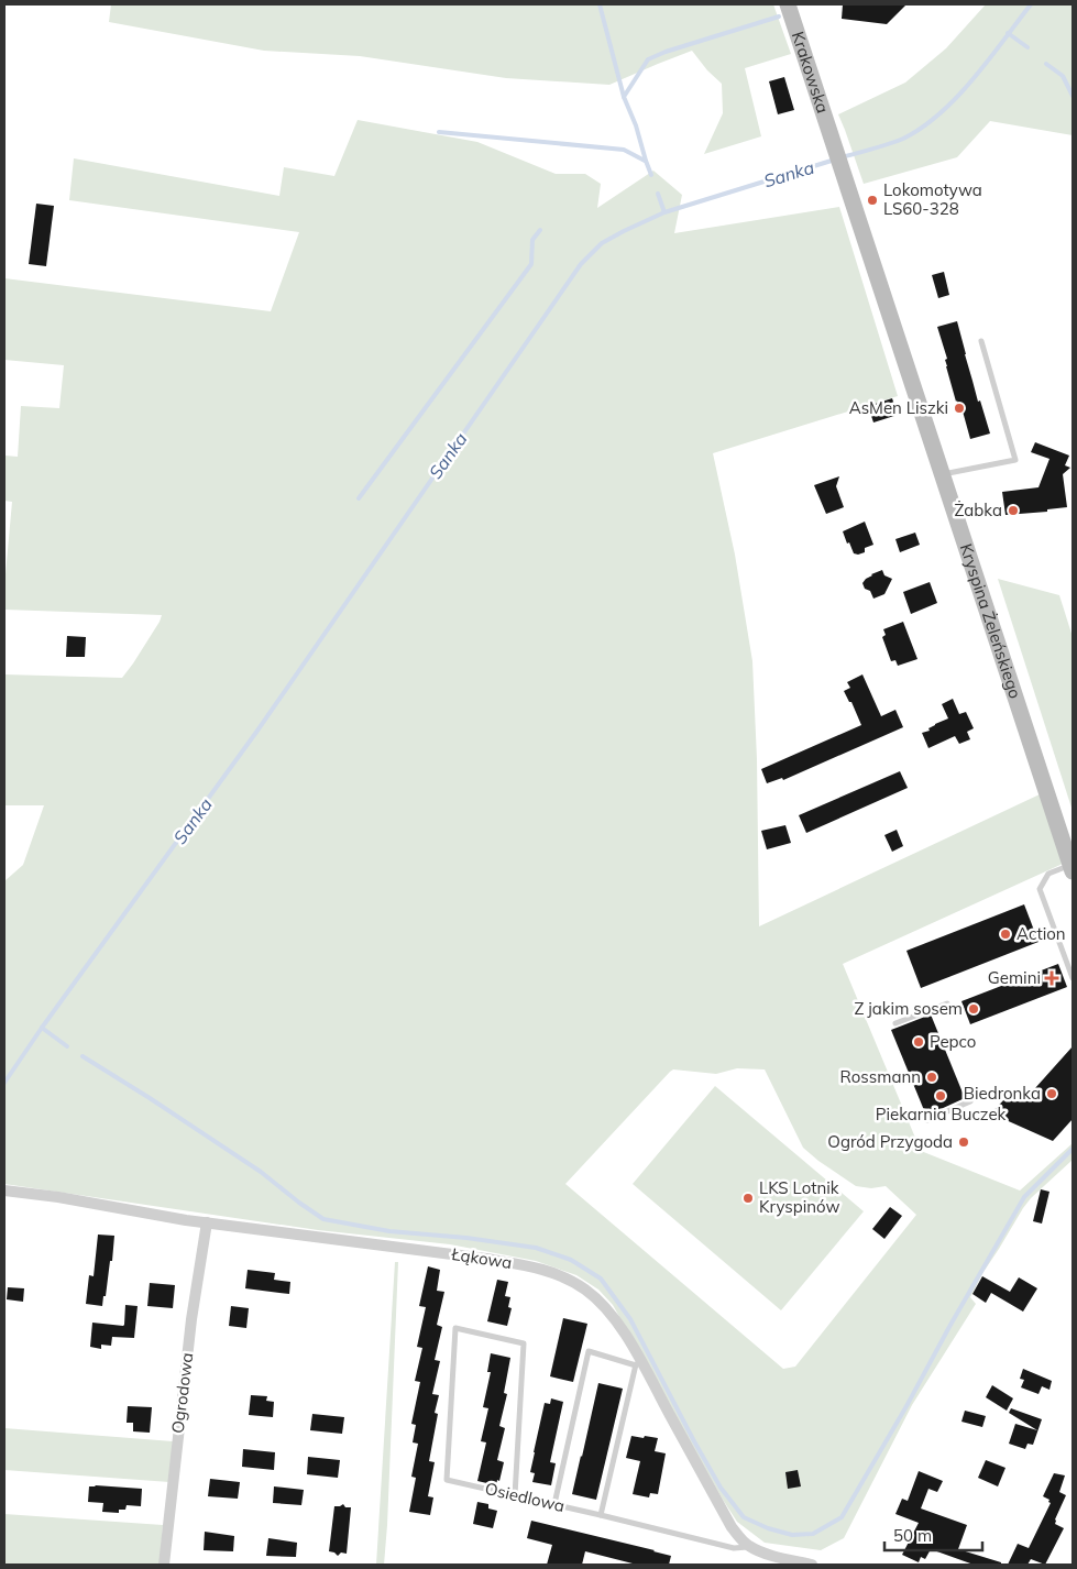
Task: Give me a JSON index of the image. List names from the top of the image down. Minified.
{"streets":{"main road":["Krakowska","Kryspina Żeleńskiego"],"street":["Łąkowa","Ogrodowa"],"lane":["Osiedlowa"]},"crossings":[["Krakowska","Kryspina Żeleńskiego"],["Łąkowa","Ogrodowa"],["Łąkowa","Osiedlowa"]],"water":["Sanka"],"places":{"other":["Lokomotywa LS60-328","AsMen Liszki","Żabka","Action","Z jakim sosem","Pepco","Rossmann","Biedronka","Piekarnia Buczek","Ogród Przygoda","LKS Lotnik Kryspinów"],"health":["Gemini"]},"scale_bar":"50 m"}
